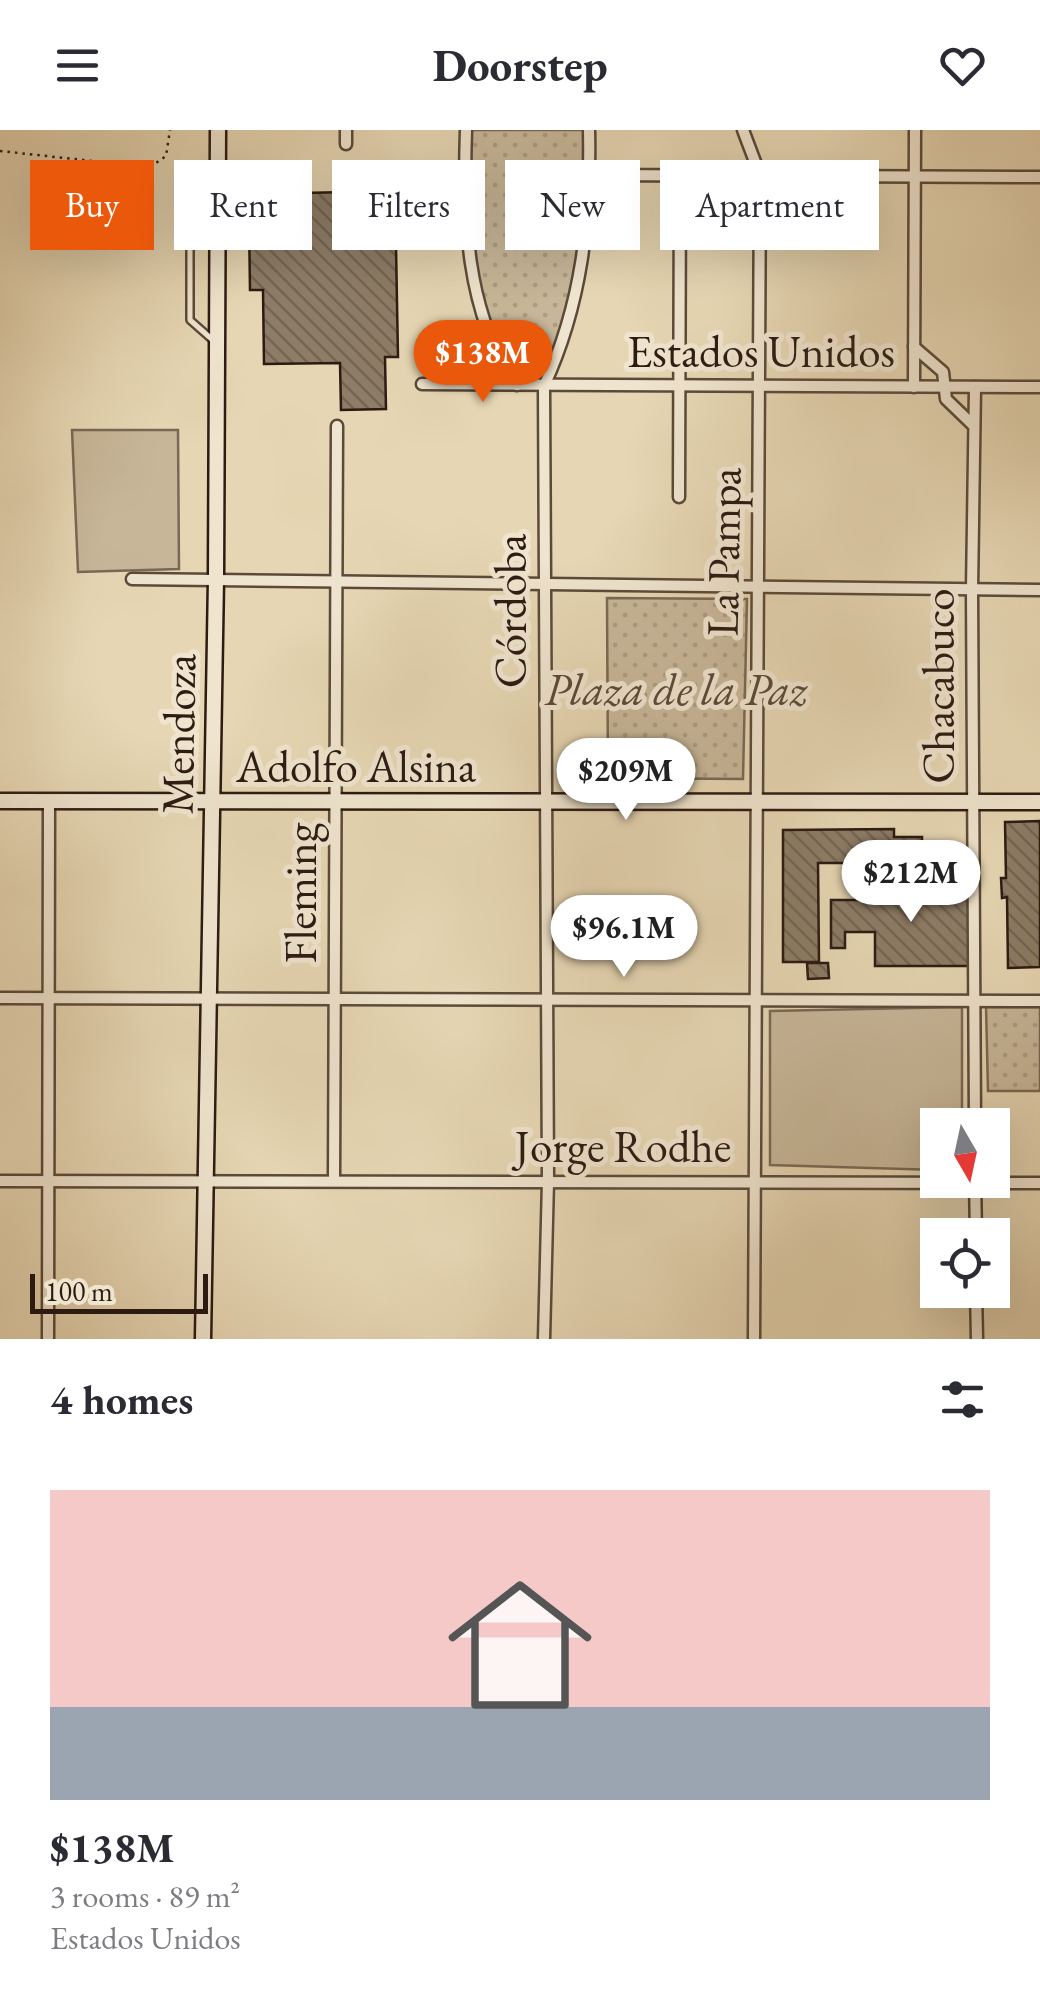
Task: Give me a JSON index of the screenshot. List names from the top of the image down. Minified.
{"streets":{"main road":["Mendoza","Adolfo Alsina"],"street":["Estados Unidos","La Pampa","Córdoba","Chacabuco","Fleming","Jorge Rodhe"]},"crossings":[["Estados Unidos","La Pampa"],["Estados Unidos","Córdoba"],["Estados Unidos","Chacabuco"],["La Pampa","Adolfo Alsina"],["La Pampa","Jorge Rodhe"],["Córdoba","Adolfo Alsina"],["Córdoba","Jorge Rodhe"],["Chacabuco","Adolfo Alsina"],["Mendoza","Adolfo Alsina"],["Mendoza","Jorge Rodhe"],["Adolfo Alsina","Fleming"],["Fleming","Jorge Rodhe"]],"parks":["Plaza de la Paz"],"scale_bar":"100 m","north":"bottom","page":{"header":"Doorstep","chip":["Buy","Rent","Filters","New","Apartment"],"price":["$138M","$209M","$212M","$96.1M"],"scale":"100 m","heading":"4 homes","list":[{"name":"$138M","note":"3 rooms · 89 m² · Estados Unidos"}]}}
